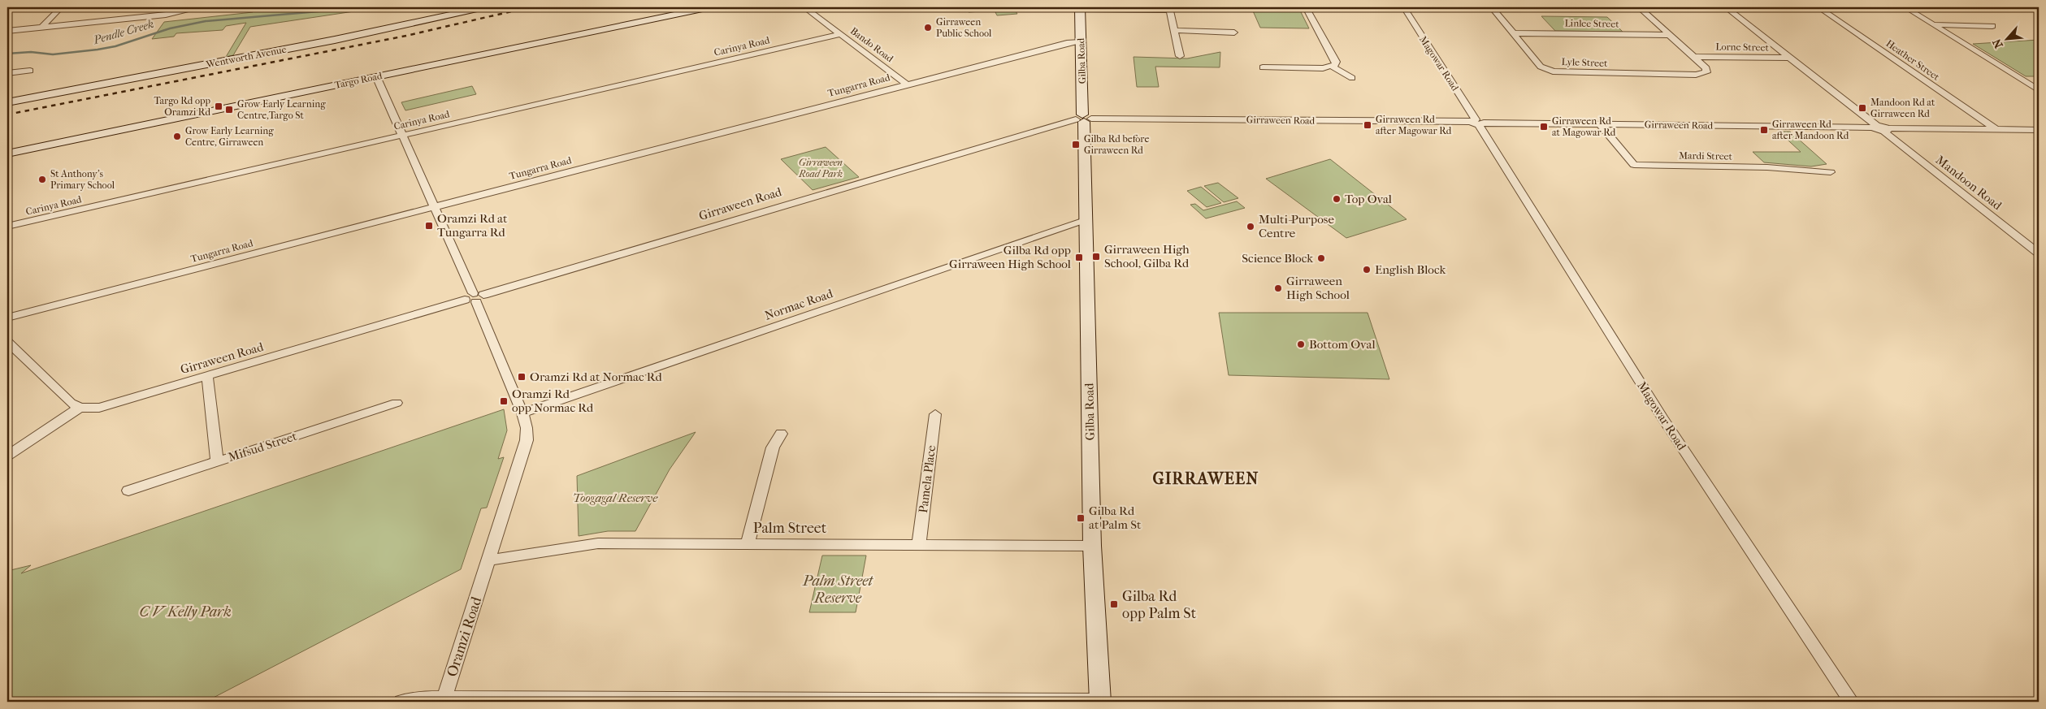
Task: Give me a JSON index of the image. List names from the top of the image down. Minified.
{"streets":{"main road":["Wentworth Avenue","Targo Road"],"street":["Linlee Street","Bando Road","Carinya Road","Lorne Street","Heather Street","Gilba Road","Lyle Street","Magowar Road","Tungarra Road","Girraween Road","Mardi Street","Mandoon Road","Normac Road","Mifsud Street","Pamela Place","Palm Street","Oramzi Road"]},"crossings":[["Linlee Street","Lyle Street"],["Bando Road","Carinya Road"],["Bando Road","Tungarra Road"],["Carinya Road","Oramzi Road"],["Lorne Street","Mandoon Road"],["Heather Street","Girraween Road"],["Gilba Road","Tungarra Road"],["Gilba Road","Girraween Road"],["Gilba Road","Normac Road"],["Gilba Road","Palm Street"],["Magowar Road","Girraween Road"],["Targo Road","Oramzi Road"],["Tungarra Road","Oramzi Road"],["Girraween Road","Mardi Street"],["Girraween Road","Mandoon Road"],["Girraween Road","Oramzi Road"],["Normac Road","Oramzi Road"],["Pamela Place","Palm Street"],["Palm Street","Oramzi Road"]],"districts":["GIRRAWEEN"],"water":["Pendle Creek"],"parks":["Girraween Road Park","Toogagal Reserve","Palm Street Reserve","C V Kelly Park"],"places":{"other":["Girraween Public School","Grow Early Learning Centre, Girraween","St Anthony's Primary School","Top Oval","Multi-Purpose Centre","Science Block","English Block","Girraween High School","Bottom Oval"],"transit":["Targo Rd opp Oramzi Rd","Mandoon Rd at Girraween Rd","Grow Early Learning Centre,Targo St","Girraween Rd after Magowar Rd","Girraween Rd at Magowar Rd","Girraween Rd after Mandoon Rd","Gilba Rd before Girraween Rd","Oramzi Rd at Tungarra Rd","Girraween High School, Gilba Rd","Gilba Rd opp Girraween High School","Oramzi Rd at Normac Rd","Oramzi Rd opp Normac Rd","Gilba Rd at Palm St","Gilba Rd opp Palm St"]},"north":"bottom left"}
